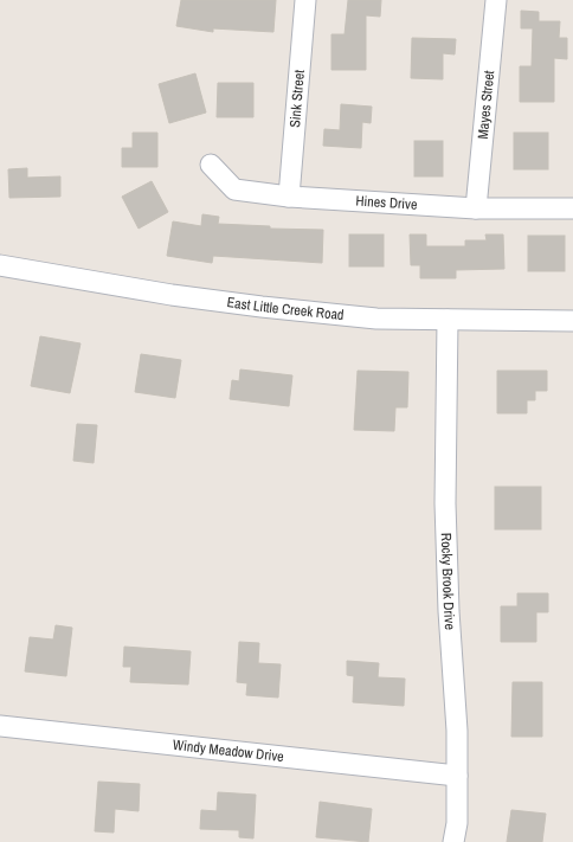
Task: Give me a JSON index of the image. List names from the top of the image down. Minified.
{"streets":{"street":["Sink Street","Mayes Street","Hines Drive","East Little Creek Road","Rocky Brook Drive","Windy Meadow Drive"]},"crossings":[["Sink Street","Hines Drive"],["Mayes Street","Hines Drive"],["East Little Creek Road","Rocky Brook Drive"],["Rocky Brook Drive","Windy Meadow Drive"]]}
